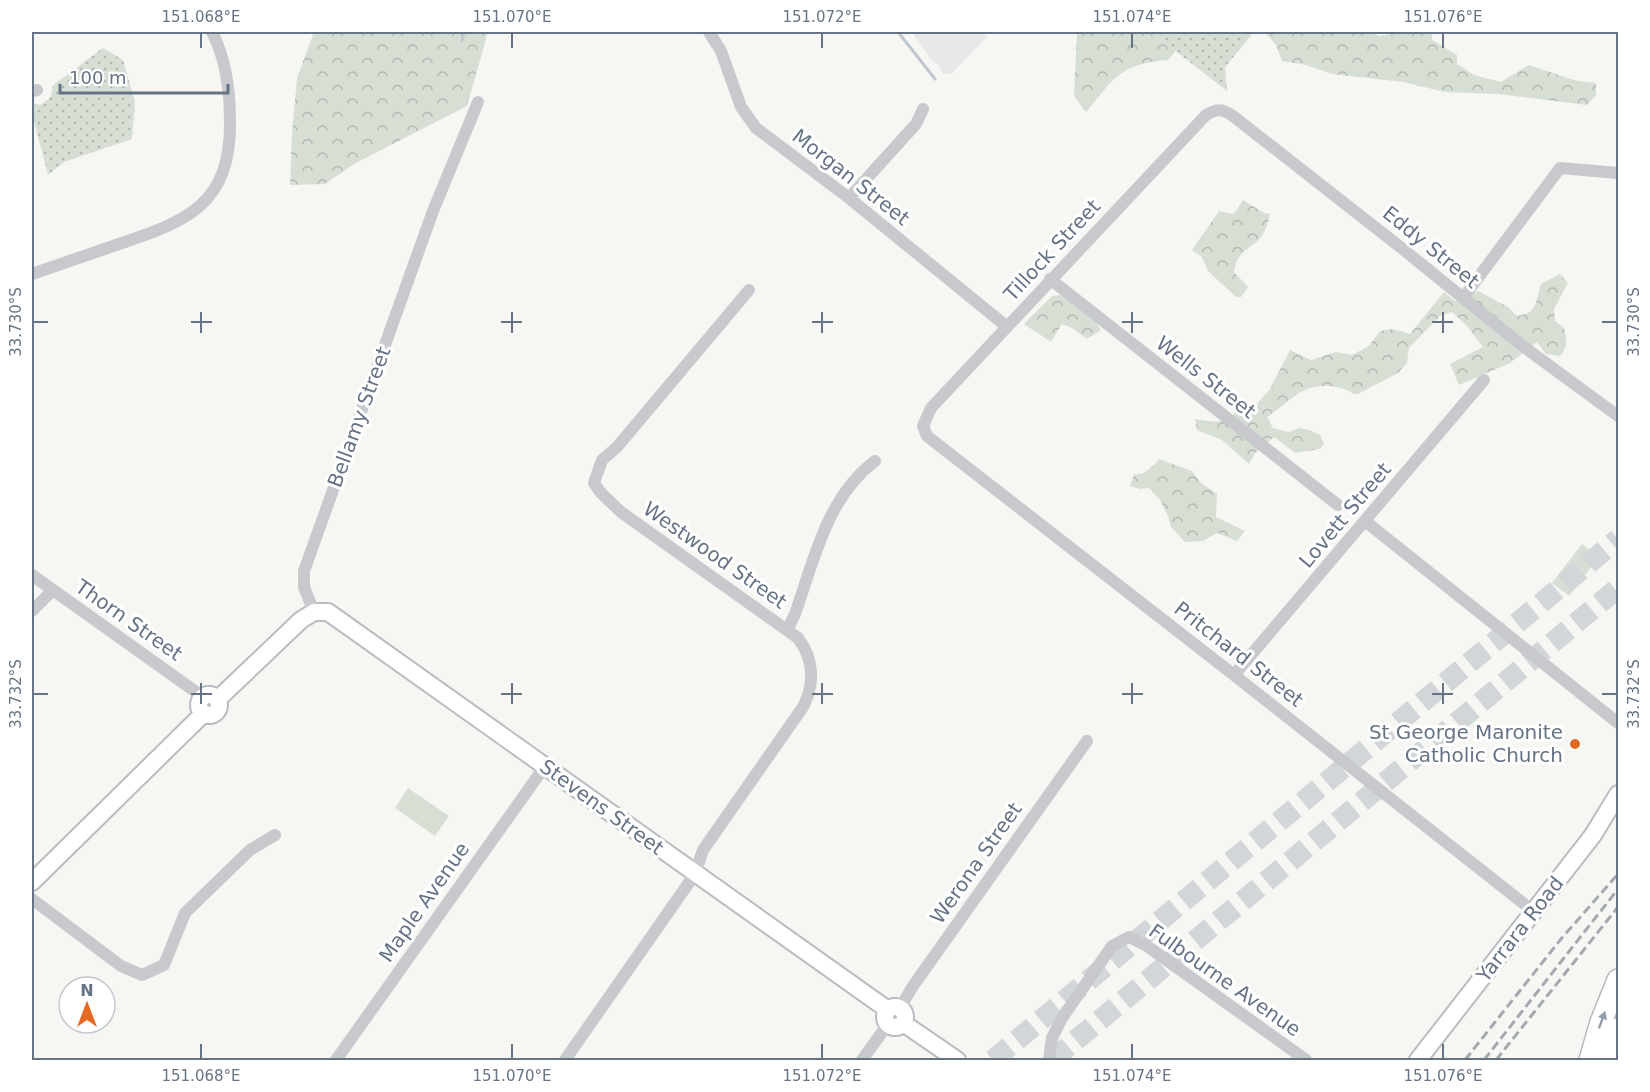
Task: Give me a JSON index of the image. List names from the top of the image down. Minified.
{"streets":{"street":["Morgan Street","Eddy Street","Tillock Street","Wells Street","Bellamy Street","Lovett Street","Westwood Street","Thorn Street","Pritchard Street","Stevens Street","Werona Street","Maple Avenue","Yarrara Road","Fulbourne Avenue"]},"crossings":[["Morgan Street","Tillock Street"],["Eddy Street","Tillock Street"],["Tillock Street","Wells Street"],["Tillock Street","Pritchard Street"],["Bellamy Street","Stevens Street"],["Lovett Street","Pritchard Street"],["Westwood Street","Stevens Street"],["Pritchard Street","Yarrara Road"],["Stevens Street","Werona Street"],["Stevens Street","Maple Avenue"]],"places":["St George Maronite Catholic Church"],"scale_bar":"100 m","north":"top","coordinates":["151.068°E","151.070°E","151.072°E","151.074°E","151.076°E","33.730°S","33.732°S"]}
